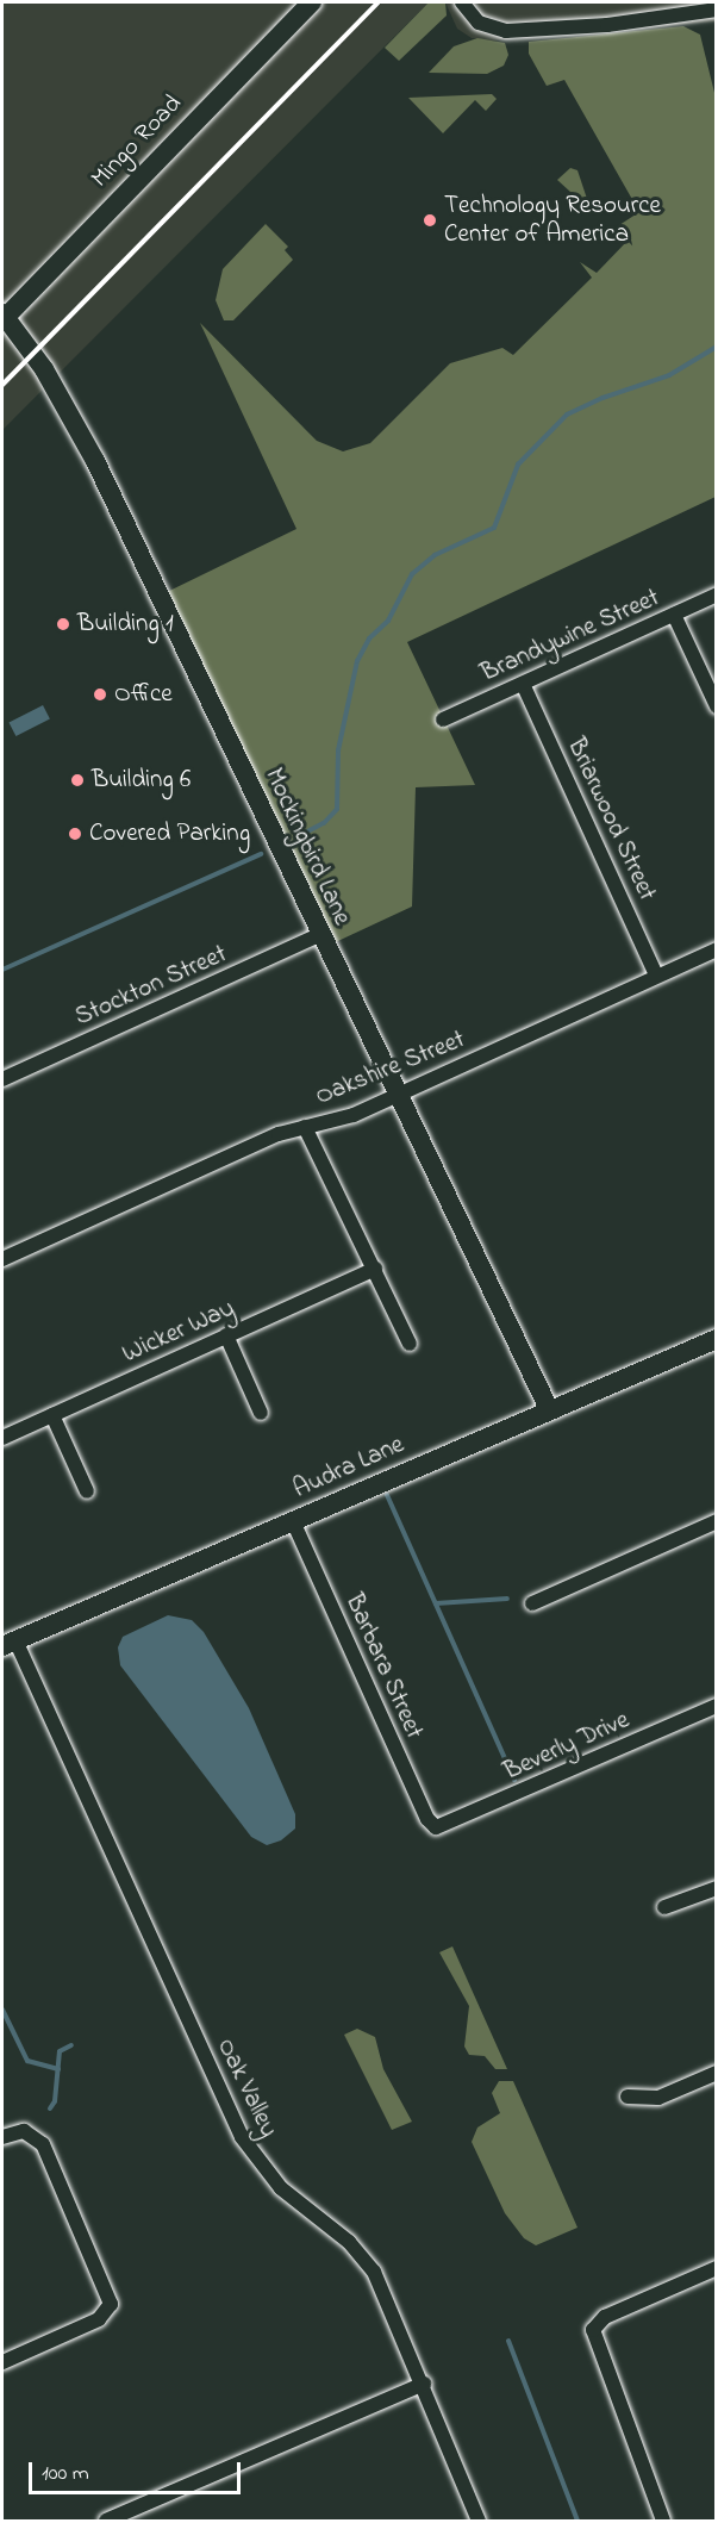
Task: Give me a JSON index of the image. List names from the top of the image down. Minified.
{"streets":{"street":["Mingo Road","Brandywine Street","Briarwood Street","Mockingbird Lane","Stockton Street","Oakshire Street","Wicker Way","Audra Lane","Barbara Street","Beverly Drive","Oak Valley"]},"crossings":[["Mingo Road","Mockingbird Lane"],["Brandywine Street","Briarwood Street"],["Briarwood Street","Oakshire Street"],["Mockingbird Lane","Stockton Street"],["Mockingbird Lane","Oakshire Street"],["Mockingbird Lane","Audra Lane"],["Audra Lane","Barbara Street"],["Audra Lane","Oak Valley"],["Barbara Street","Beverly Drive"]],"places":["Technology Resource Center of America","Building 1","Office","Building 6","Covered Parking"],"scale_bar":"100 m"}
